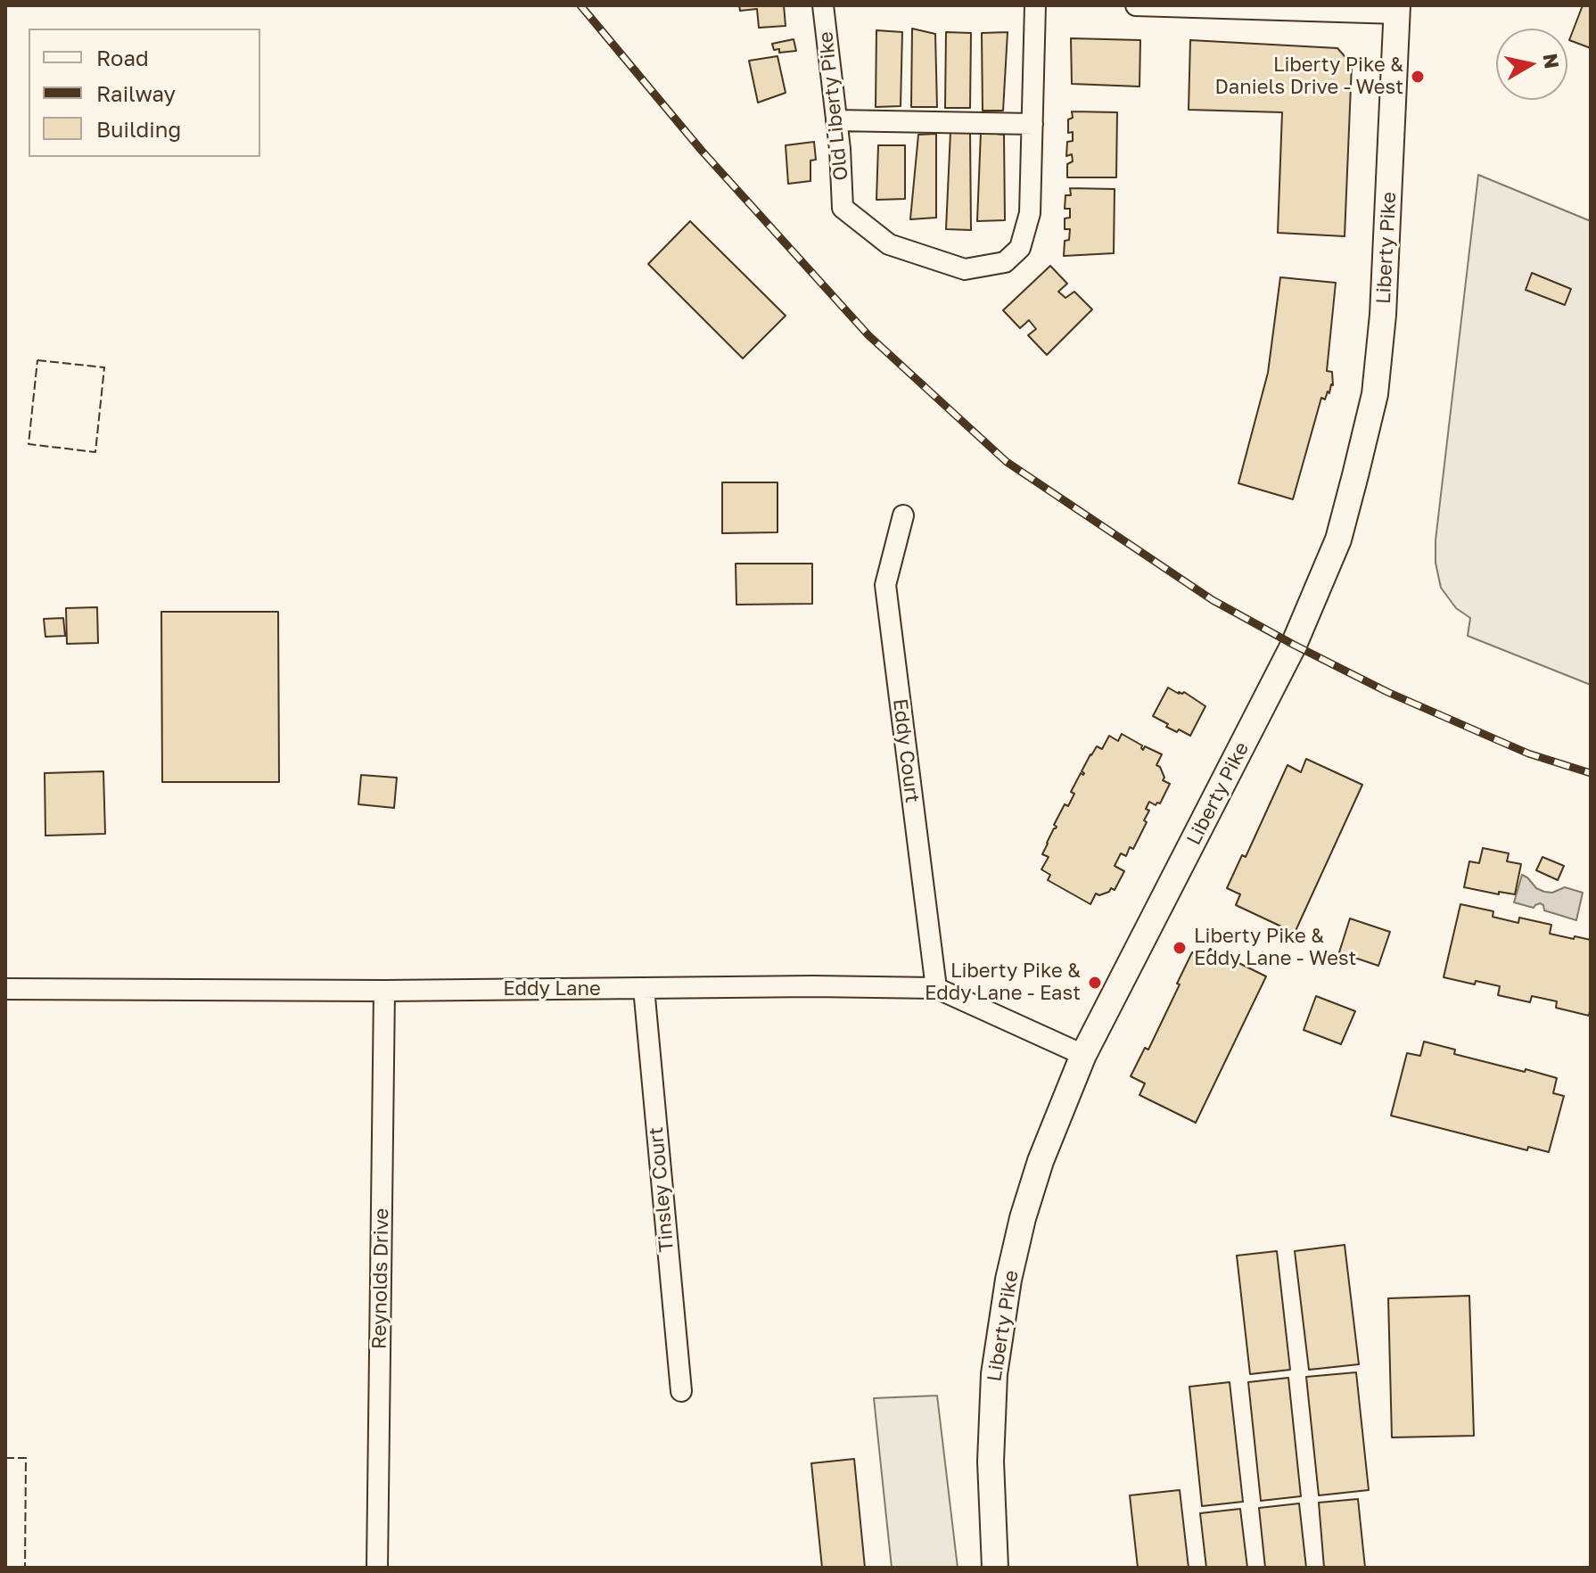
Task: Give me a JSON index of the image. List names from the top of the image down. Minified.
{"streets":{"street":["Old Liberty Pike","Liberty Pike","Eddy Court","Eddy Lane","Tinsley Court","Reynolds Drive"]},"crossings":[["Liberty Pike","Eddy Lane"],["Eddy Court","Eddy Lane"],["Eddy Lane","Tinsley Court"],["Eddy Lane","Reynolds Drive"]],"places":["Liberty Pike & Daniels Drive - West","Liberty Pike & Eddy Lane - West","Liberty Pike & Eddy Lane - East"],"legend":["Road","Railway","Building"],"north":"right"}
